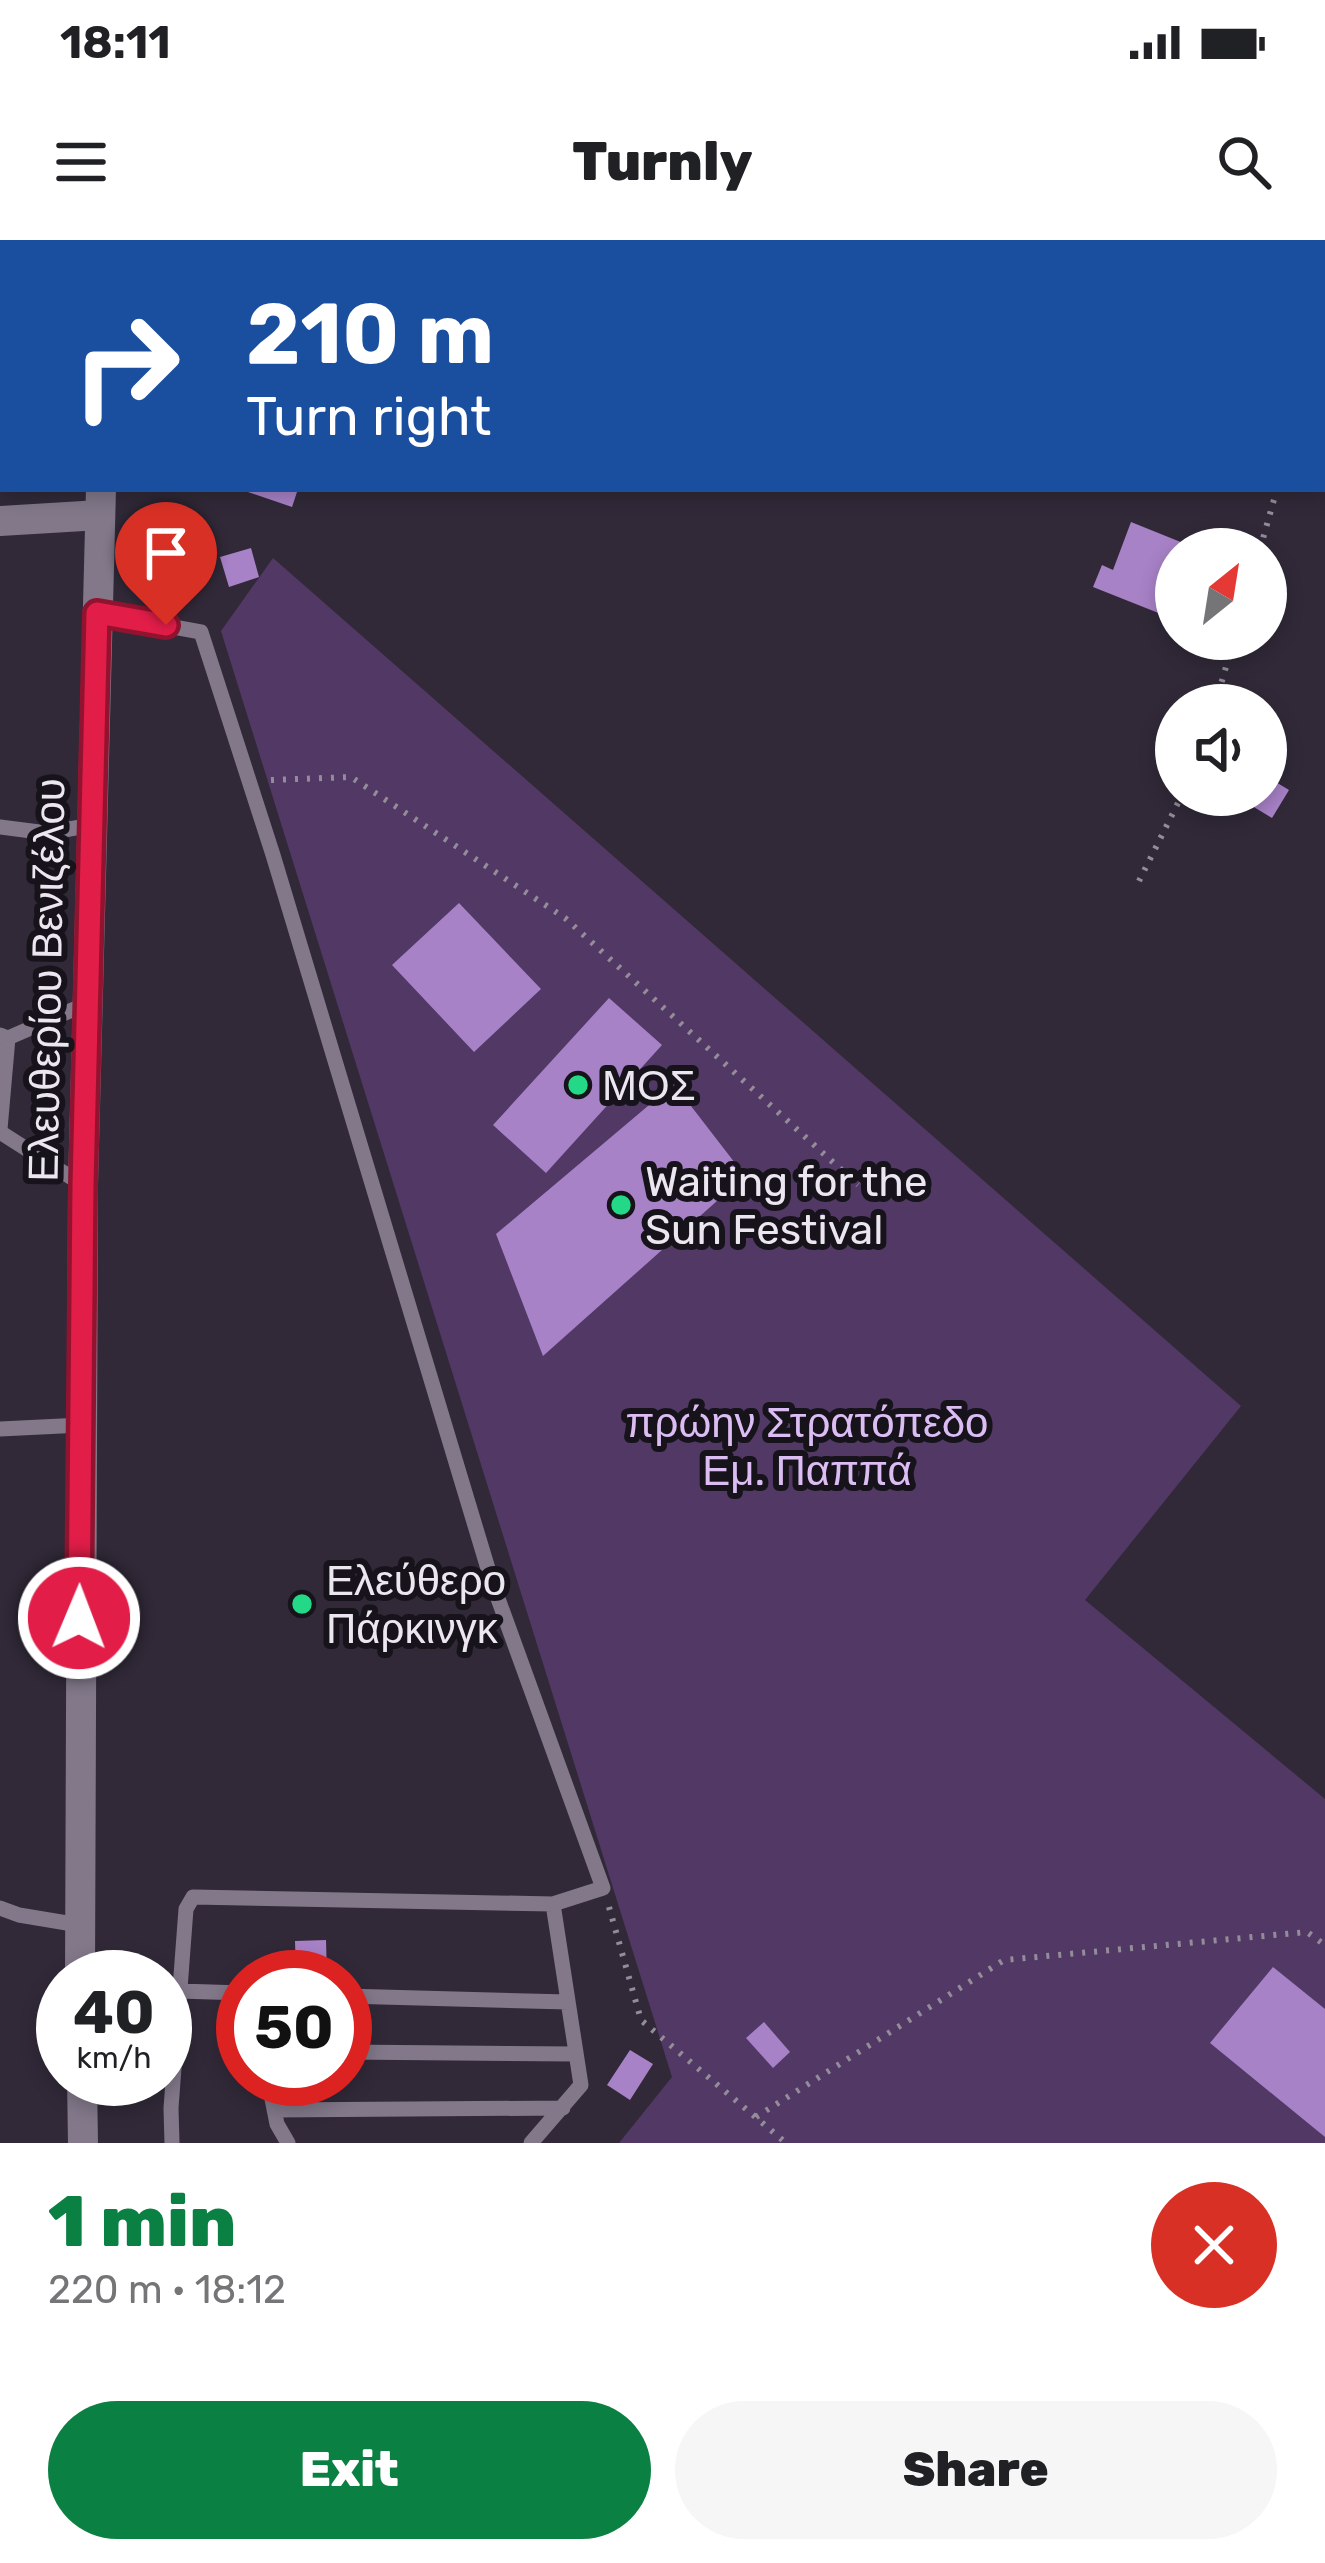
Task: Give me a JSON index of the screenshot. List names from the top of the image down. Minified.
{"streets":{"main road":["Ελευθερίου Βενιζέλου"]},"parks":["πρώην Στρατόπεδο Εμ. Παππά"],"places":["ΜΟΣ","Waiting for the Sun Festival","Ελεύθερο Πάρκινγκ"],"north":"top right","page":{"status":"18:11","header":"Turnly","turn":["210 m","Turn right"],"speed":"40 km/h","limit":"50","heading":["1 min","220 m · 18:12"],"buttons":["Exit","Share"]}}
